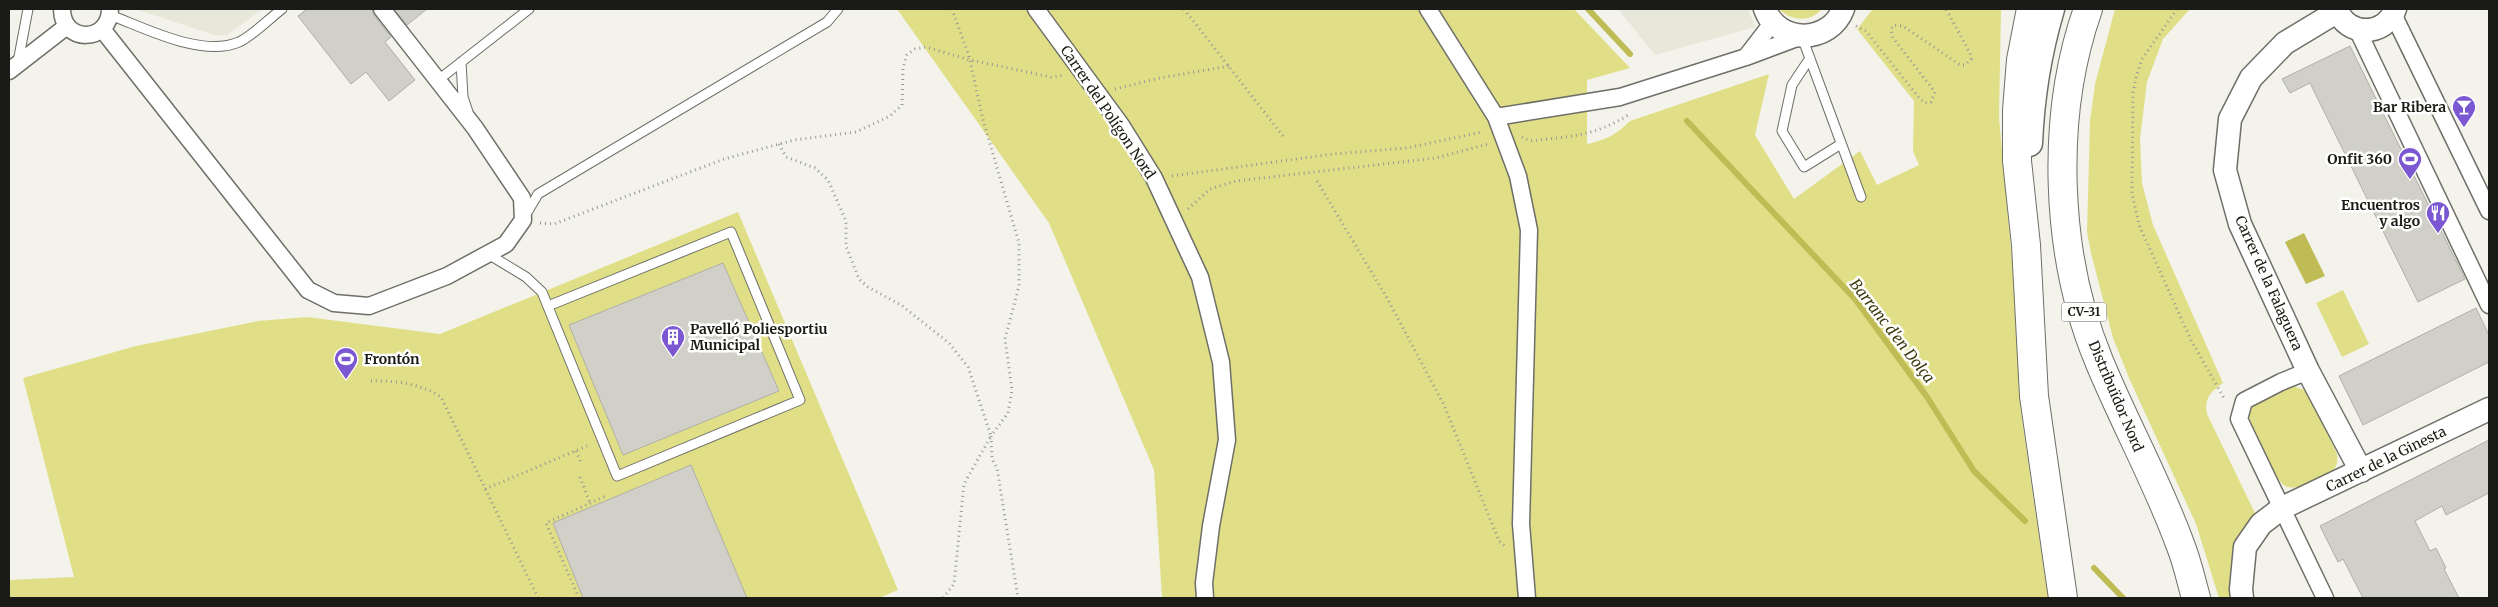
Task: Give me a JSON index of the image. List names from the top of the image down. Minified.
{"streets":{"highway":["CV-31","Distribuïdor Nord"],"street":["Carrer del Polígon Nord","Carrer de la Falaguera","Carrer de la Ginesta"]},"crossings":[["Carrer de la Falaguera","Carrer de la Ginesta"]],"water":["Barranc d'en Dolça"],"places":{"bar":["Bar Ribera"],"sports":["Onfit 360","Frontón"],"restaurant":["Encuentros y algo"],"building":["Pavelló Poliesportiu Municipal"]}}
